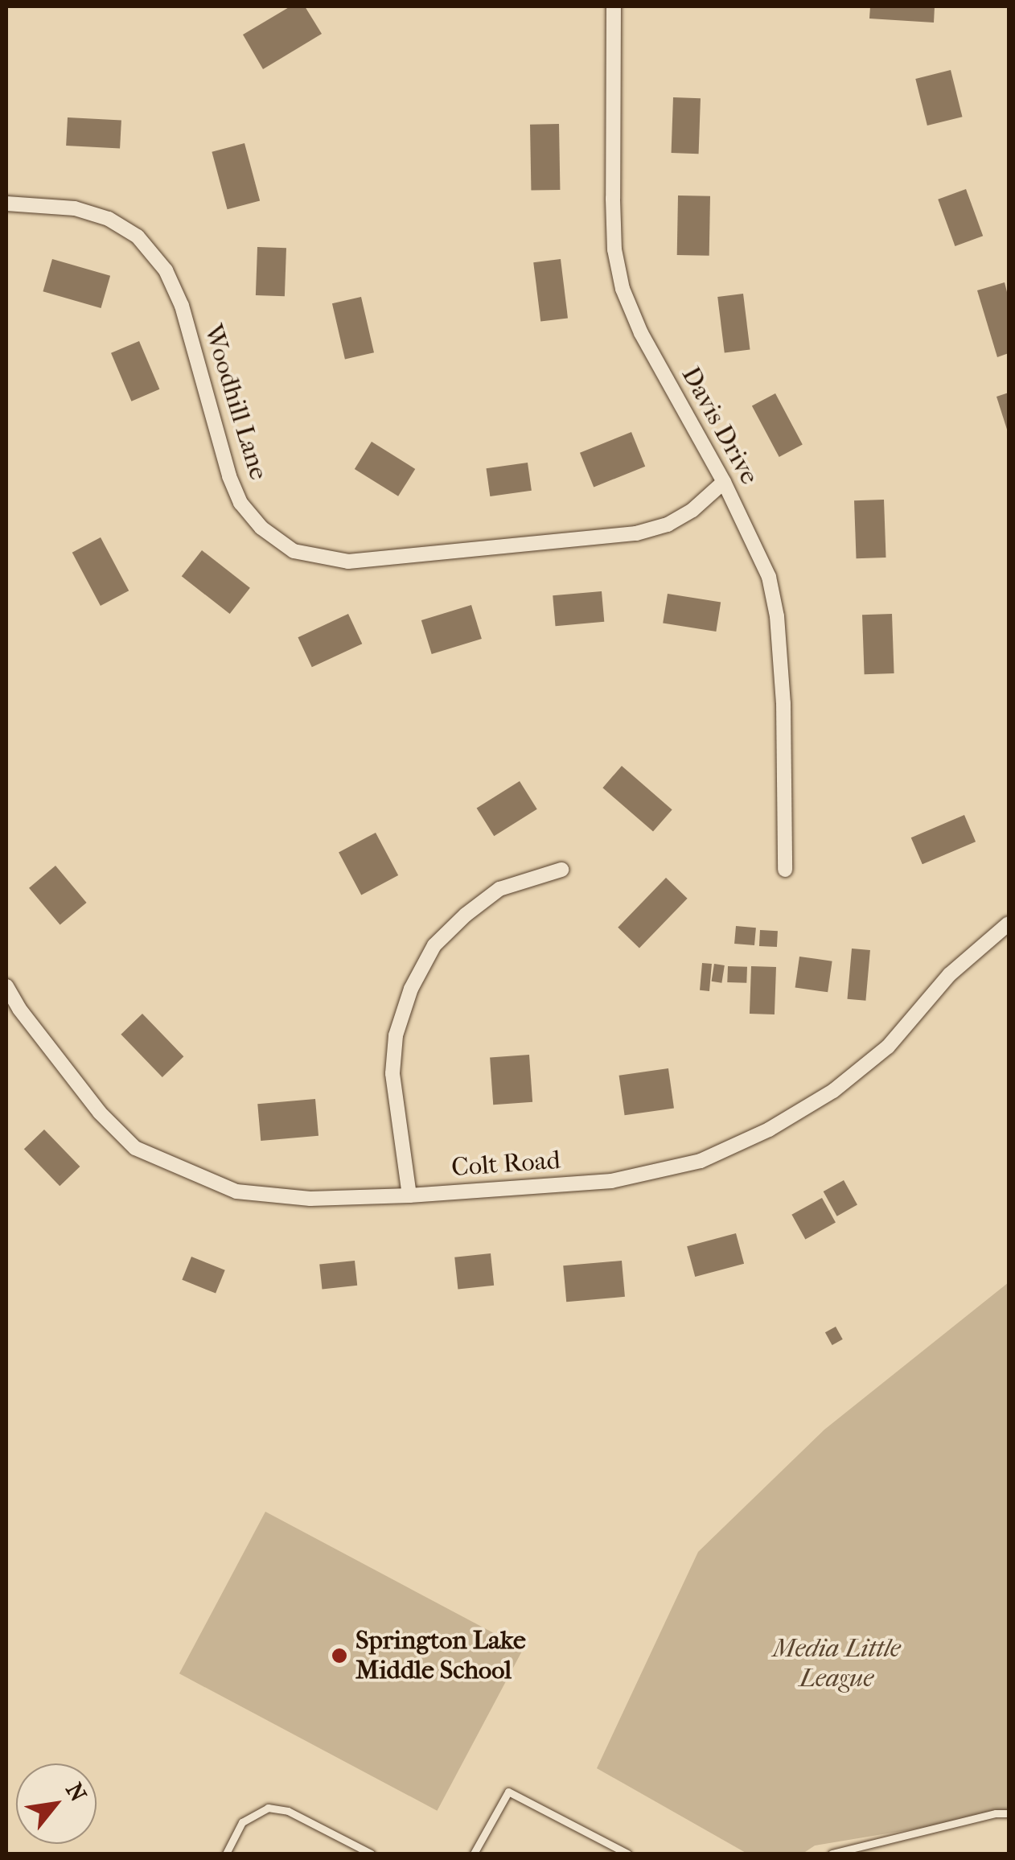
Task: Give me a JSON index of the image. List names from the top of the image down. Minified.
{"streets":{"street":["Woodhill Lane","Davis Drive","Colt Road"]},"crossings":[["Woodhill Lane","Davis Drive"]],"parks":["Media Little League"],"places":["Springton Lake Middle School"],"north":"top right"}
